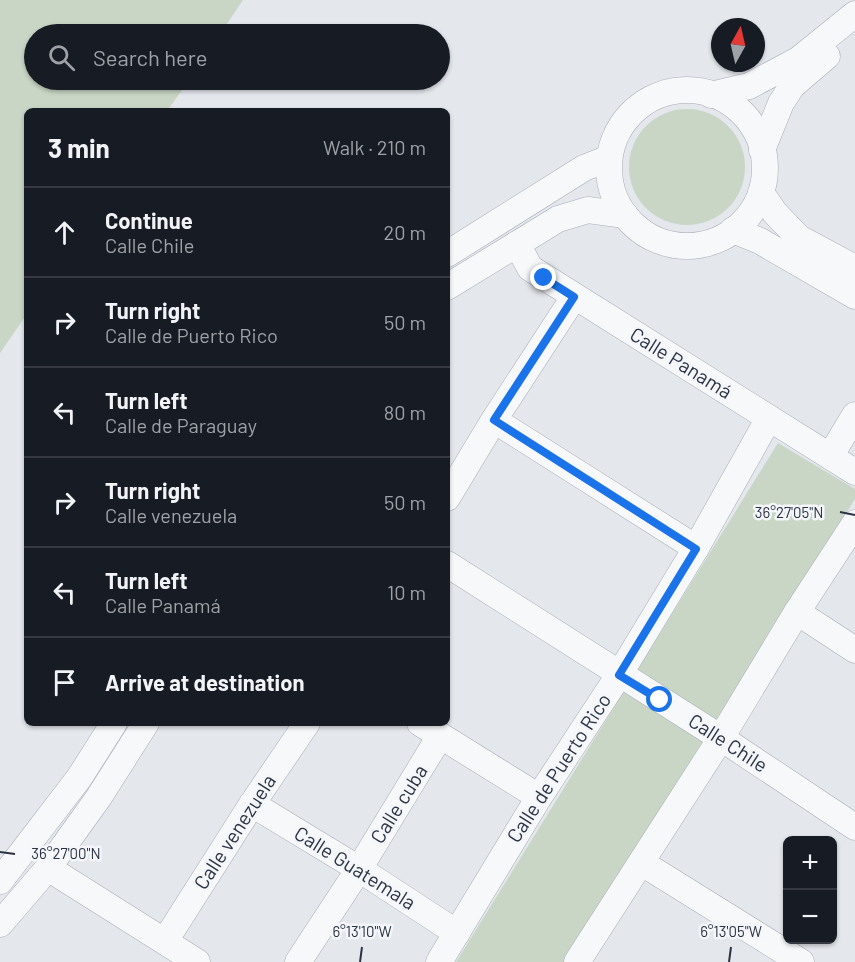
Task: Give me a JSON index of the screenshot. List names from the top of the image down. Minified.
{"streets":{"street":["Calle Panamá","Calle Chile","Calle de Puerto Rico","Calle cuba","Calle venezuela","Calle Guatemala"]},"crossings":[["Calle Panamá","Calle de Puerto Rico"],["Calle Chile","Calle de Puerto Rico"],["Calle de Puerto Rico","Calle Guatemala"],["Calle cuba","Calle Guatemala"],["Calle venezuela","Calle Guatemala"]],"north":"top","page":{"search":"Search here","heading":["3 min","Walk · 210 m"],"list":[["Continue","Calle Chile","20 m"],["Turn right","Calle de Puerto Rico","50 m"],["Turn left","Calle de Paraguay","80 m"],["Turn right","Calle venezuela","50 m"],["Turn left","Calle Panamá","10 m"],"Arrive at destination"],"map_buttons":["+","−"]},"coordinates":["36°27'05\"N","36°27'00\"N","6°13'10\"W","6°13'05\"W"]}
